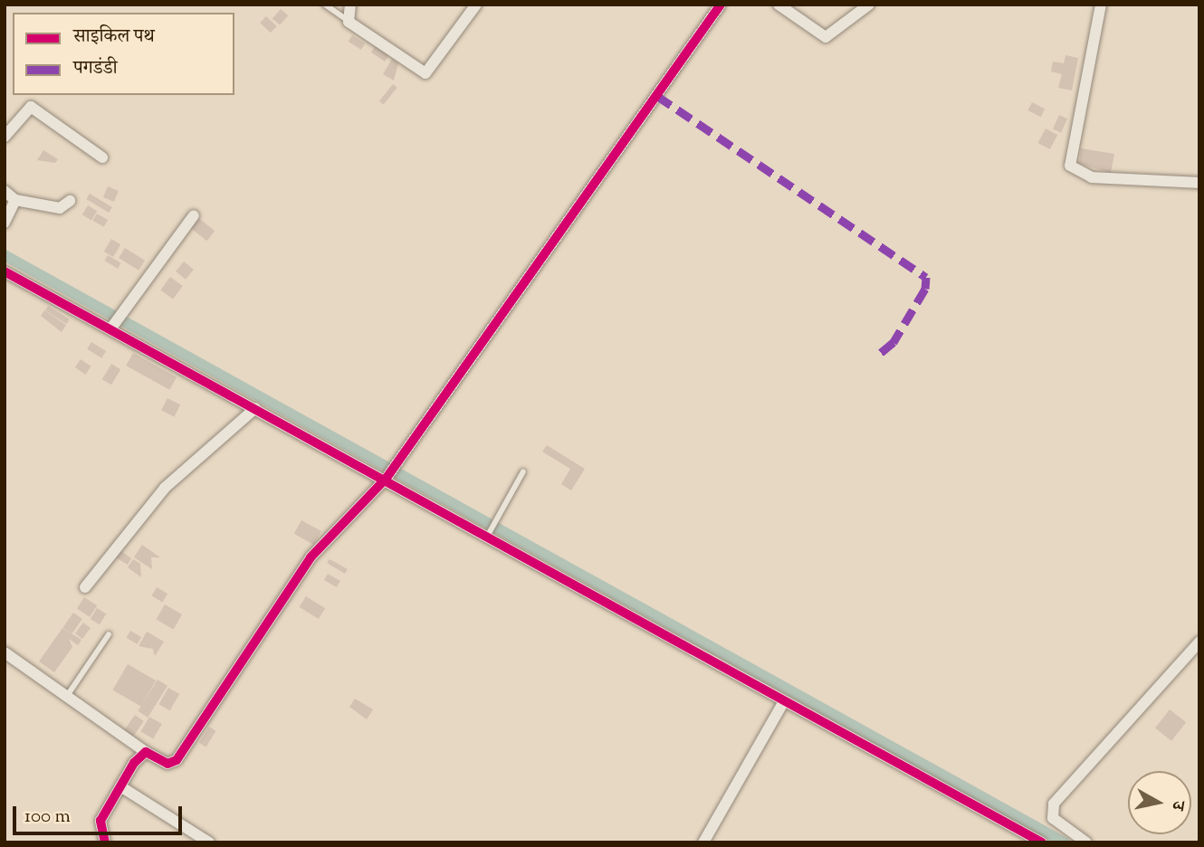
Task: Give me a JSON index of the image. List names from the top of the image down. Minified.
{"legend":["साइकिल पथ","पगडंडी"],"scale_bar":"100 m","north":"right"}
